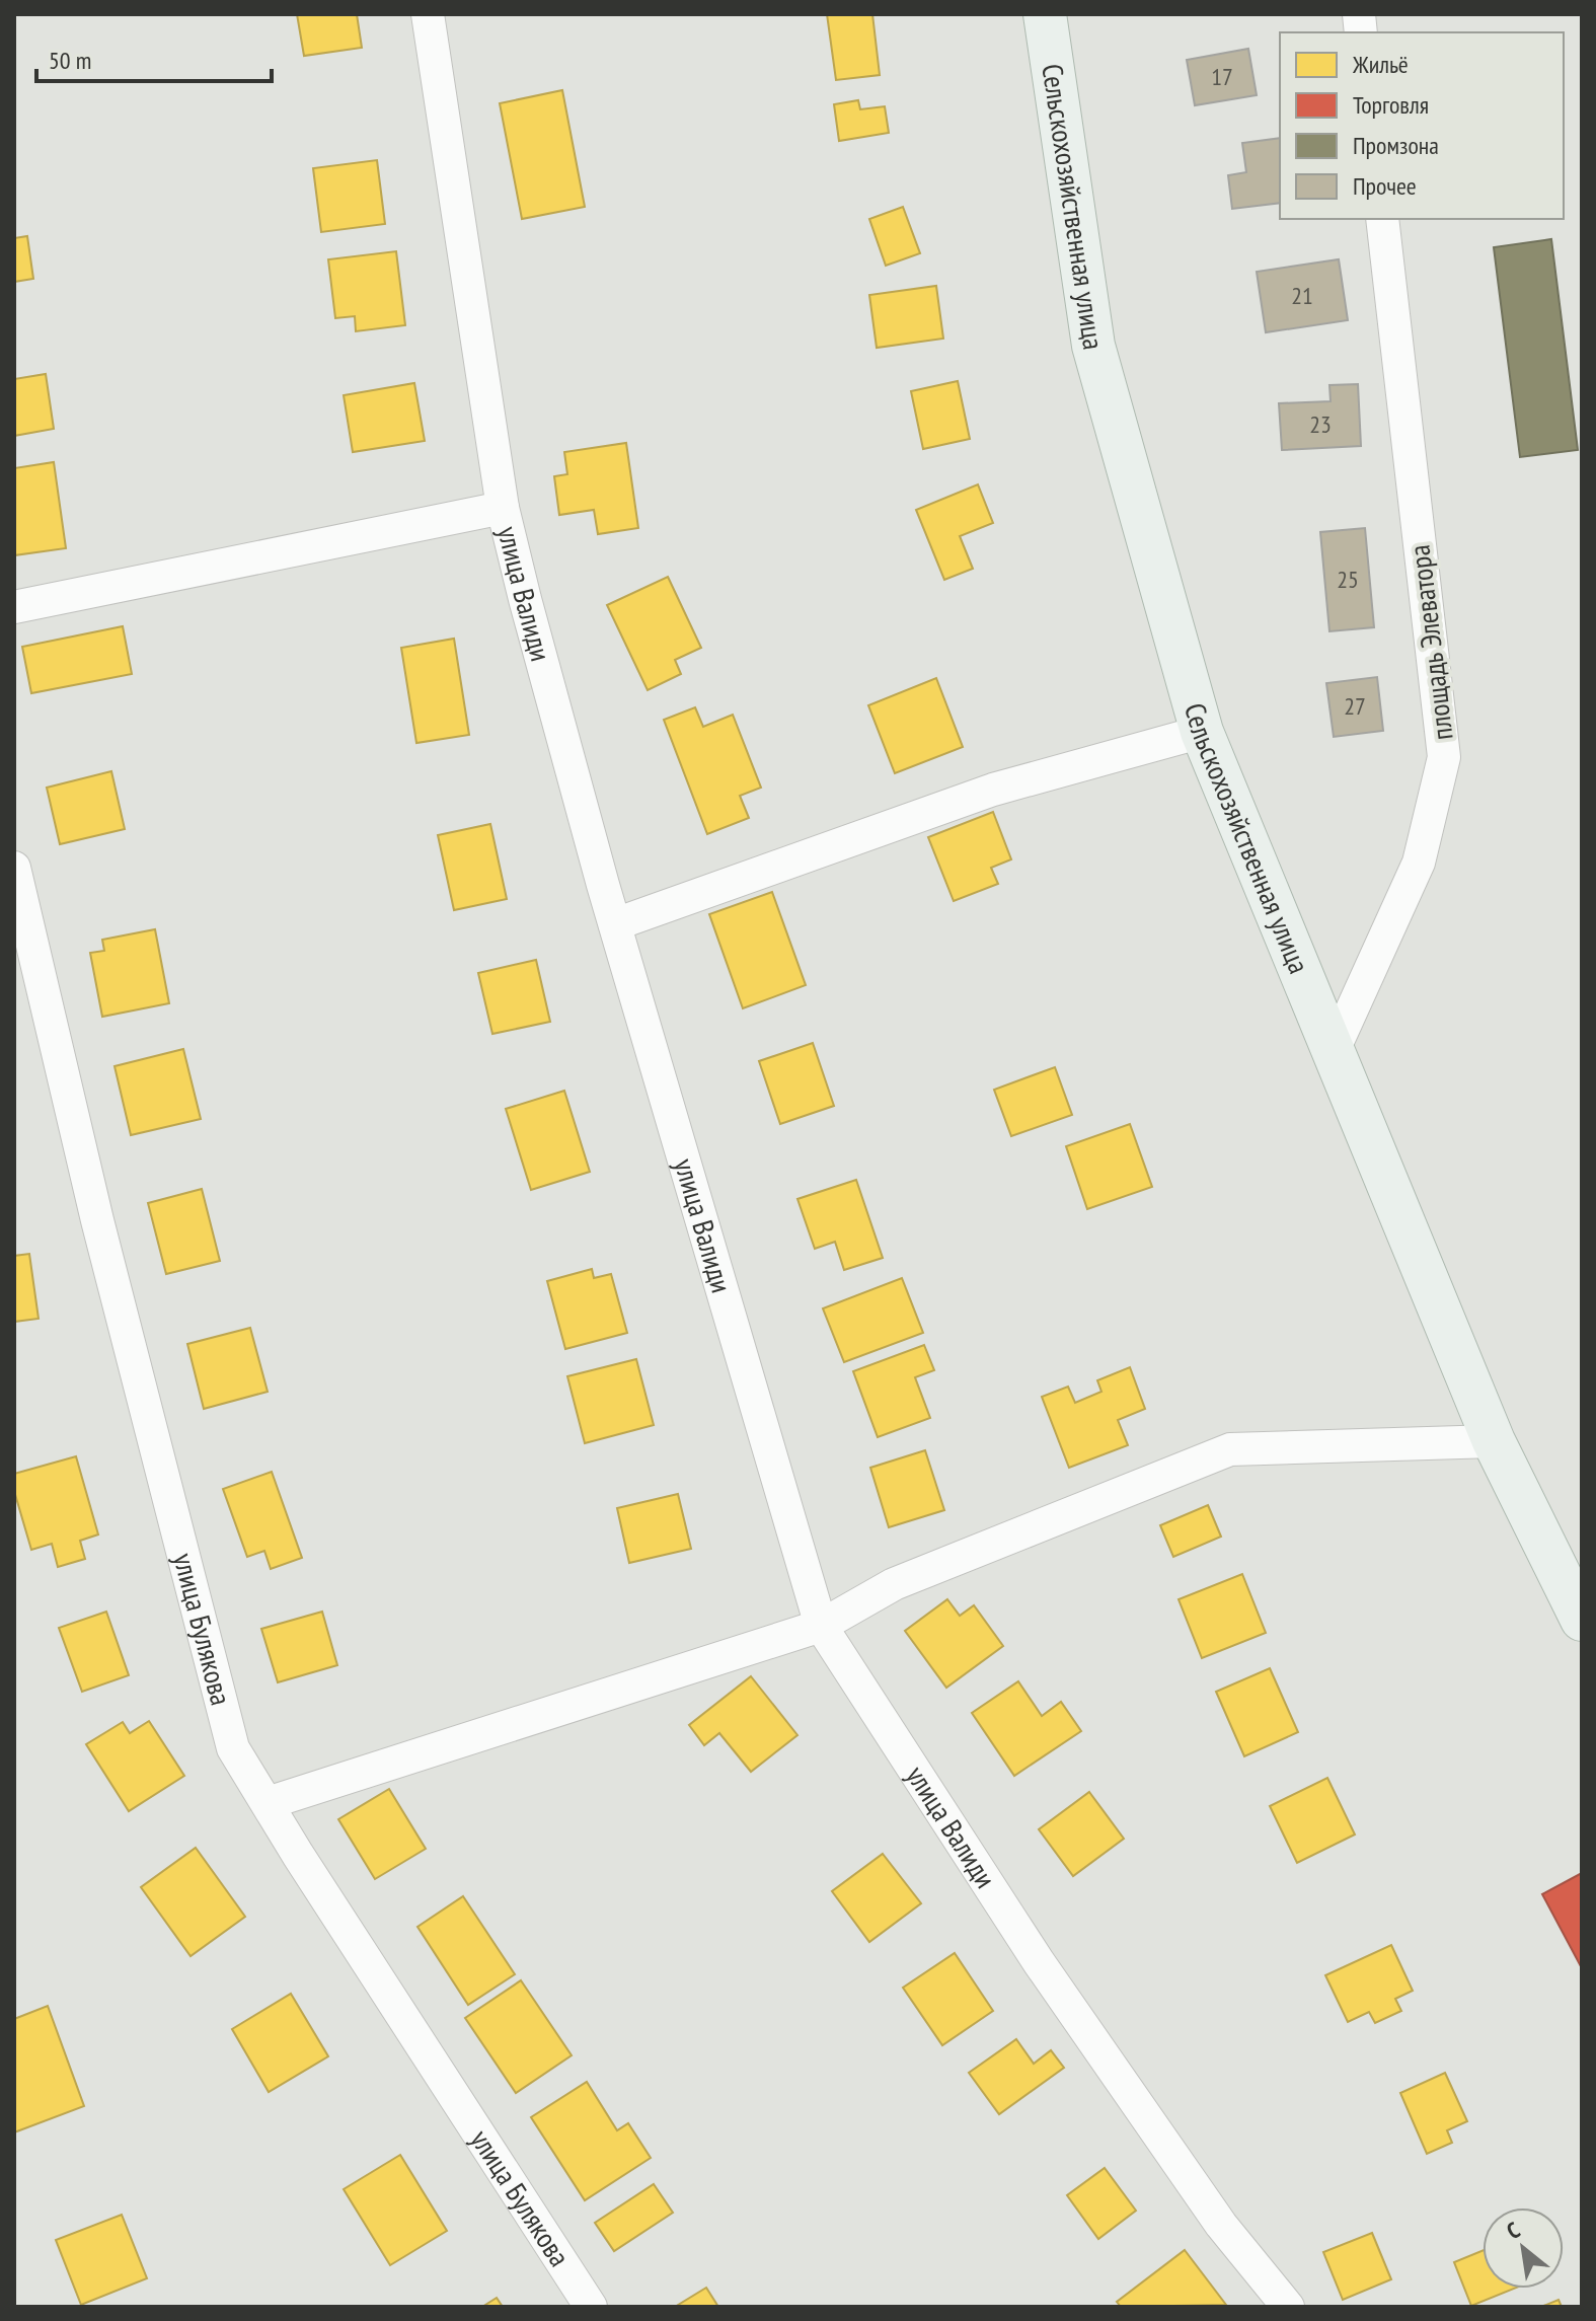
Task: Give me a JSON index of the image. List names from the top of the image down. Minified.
{"streets":{"main road":["Сельскохозяйственная улица"],"street":["улица Валиди","площадь Элеватора","улица Булякова"]},"crossings":[["Сельскохозяйственная улица","площадь Элеватора"]],"house_numbers":["17","21","23","25","27"],"legend":["Жильё","Торговля","Промзона","Прочее"],"scale_bar":"50 m","north":"top left"}
